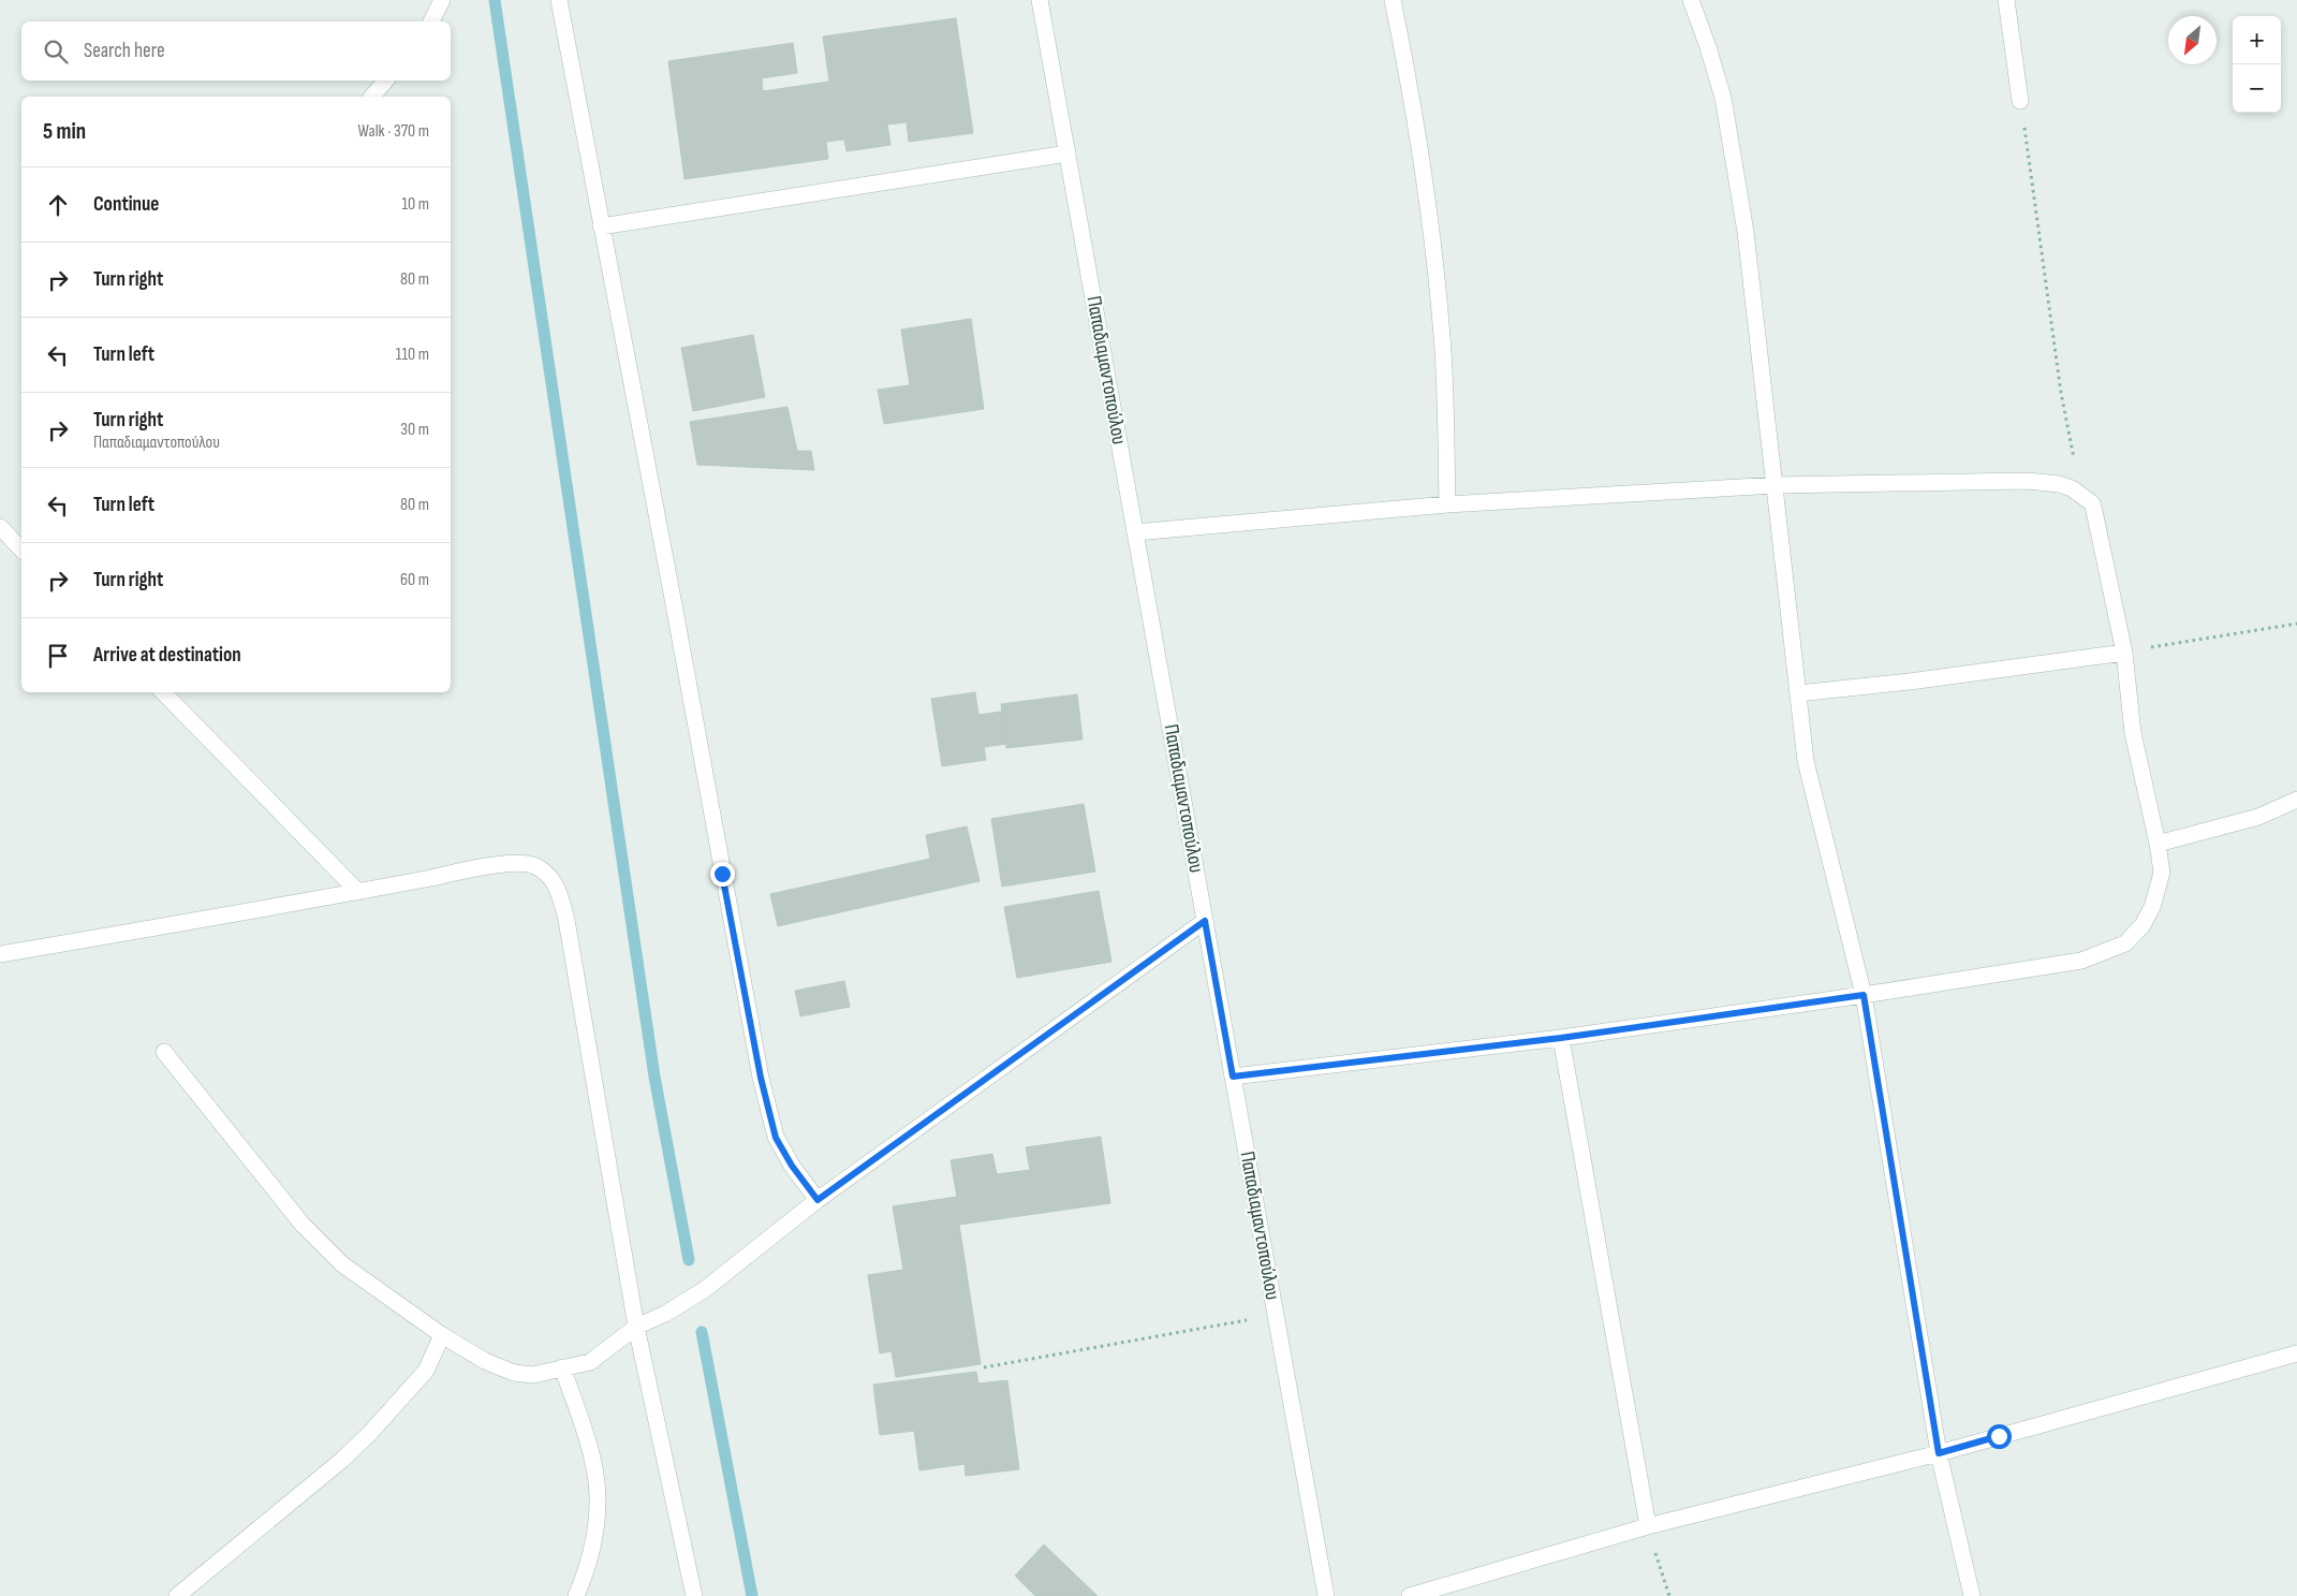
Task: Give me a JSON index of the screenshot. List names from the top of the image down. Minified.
{"streets":{"street":["Παπαδιαμαντοπούλου"]},"north":"bottom left","page":{"map_buttons":["+","−"],"search":"Search here","heading":["5 min","Walk · 370 m"],"list":[["Continue","10 m"],["Turn right","80 m"],["Turn left","110 m"],["Turn right","Παπαδιαμαντοπούλου","30 m"],["Turn left","80 m"],["Turn right","60 m"],"Arrive at destination"]}}
